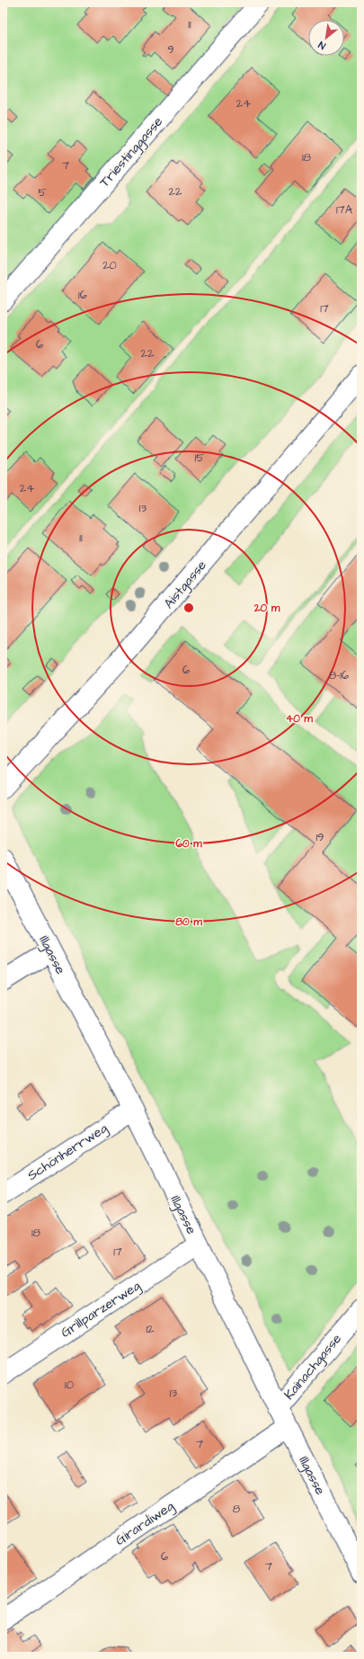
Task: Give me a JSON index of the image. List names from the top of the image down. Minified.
{"streets":{"street":["Triestinggasse","Aistgasse","Illgasse","Schönherrweg","Grillparzerweg","Kainachgasse","Girardiweg"]},"crossings":[["Illgasse","Schönherrweg"],["Illgasse","Grillparzerweg"],["Illgasse","Kainachgasse"],["Illgasse","Girardiweg"]],"house_numbers":["11","9","24","18","7","22","5","17A","20","16","17","6","22","15","24","13","11","6","8-16","19","18","17","12","10","13","7","8","6","7"],"north":"bottom left","rings":["20 m","40 m","60 m","80 m"]}
